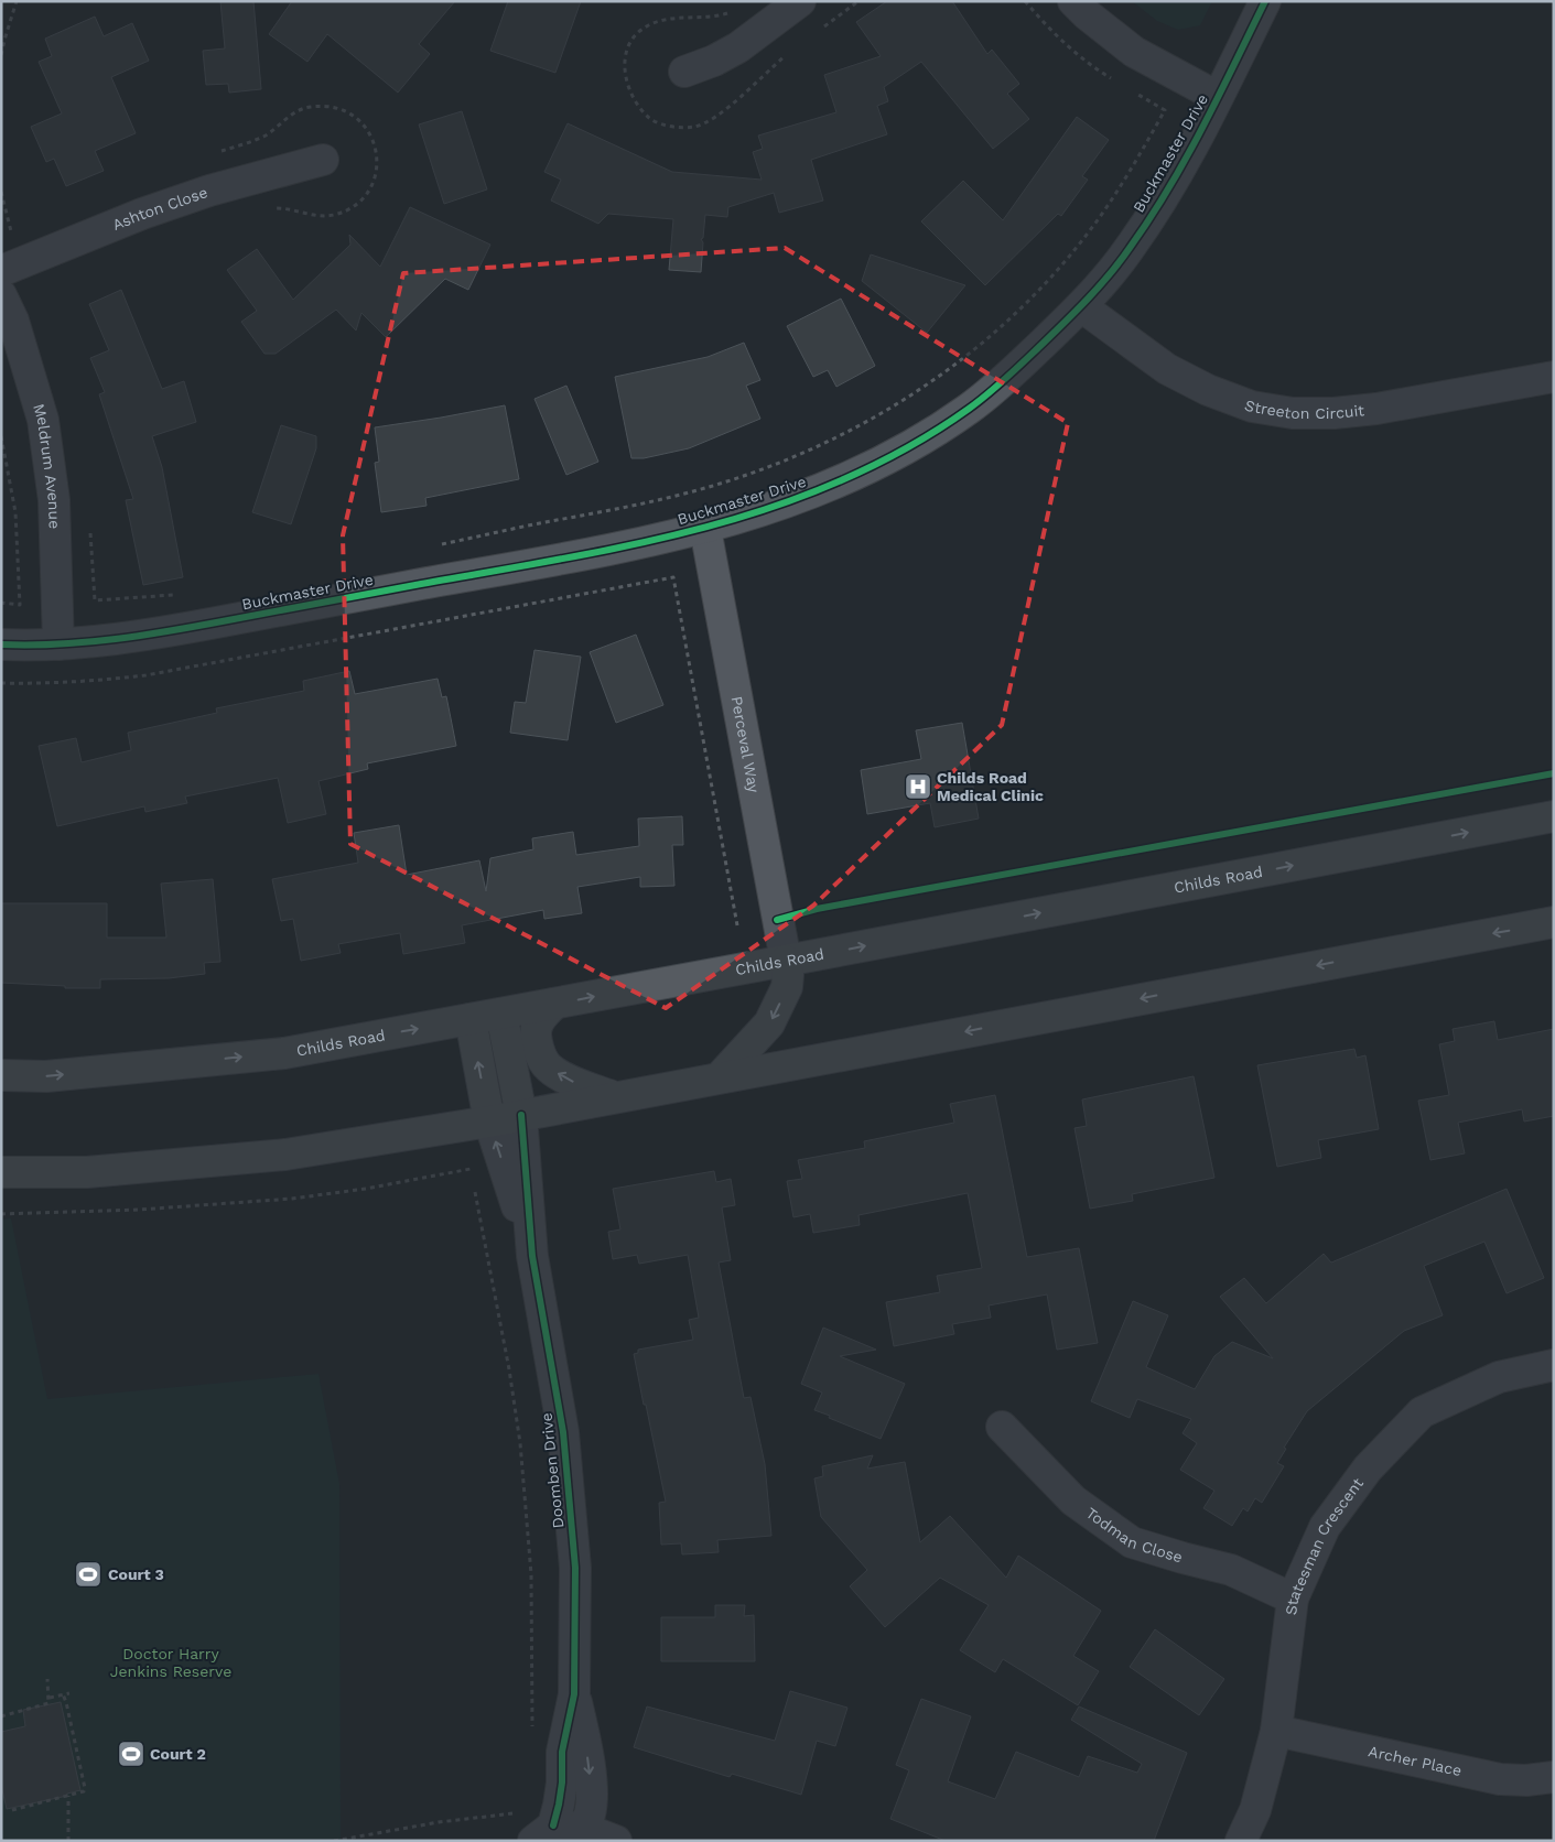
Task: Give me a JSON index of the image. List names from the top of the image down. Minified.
{"streets":{"main road":["Childs Road"],"street":["Buckmaster Drive","Ashton Close","Streeton Circuit","Meldrum Avenue","Perceval Way","Doomben Drive","Todman Close","Statesman Crescent","Archer Place"]},"crossings":[["Buckmaster Drive","Streeton Circuit"],["Buckmaster Drive","Meldrum Avenue"],["Buckmaster Drive","Perceval Way"],["Perceval Way","Childs Road"],["Todman Close","Statesman Crescent"],["Statesman Crescent","Archer Place"]],"parks":["Doctor Harry Jenkins Reserve"],"places":{"hospital":["Childs Road Medical Clinic"],"sports":["Court 3","Court 2"]}}
